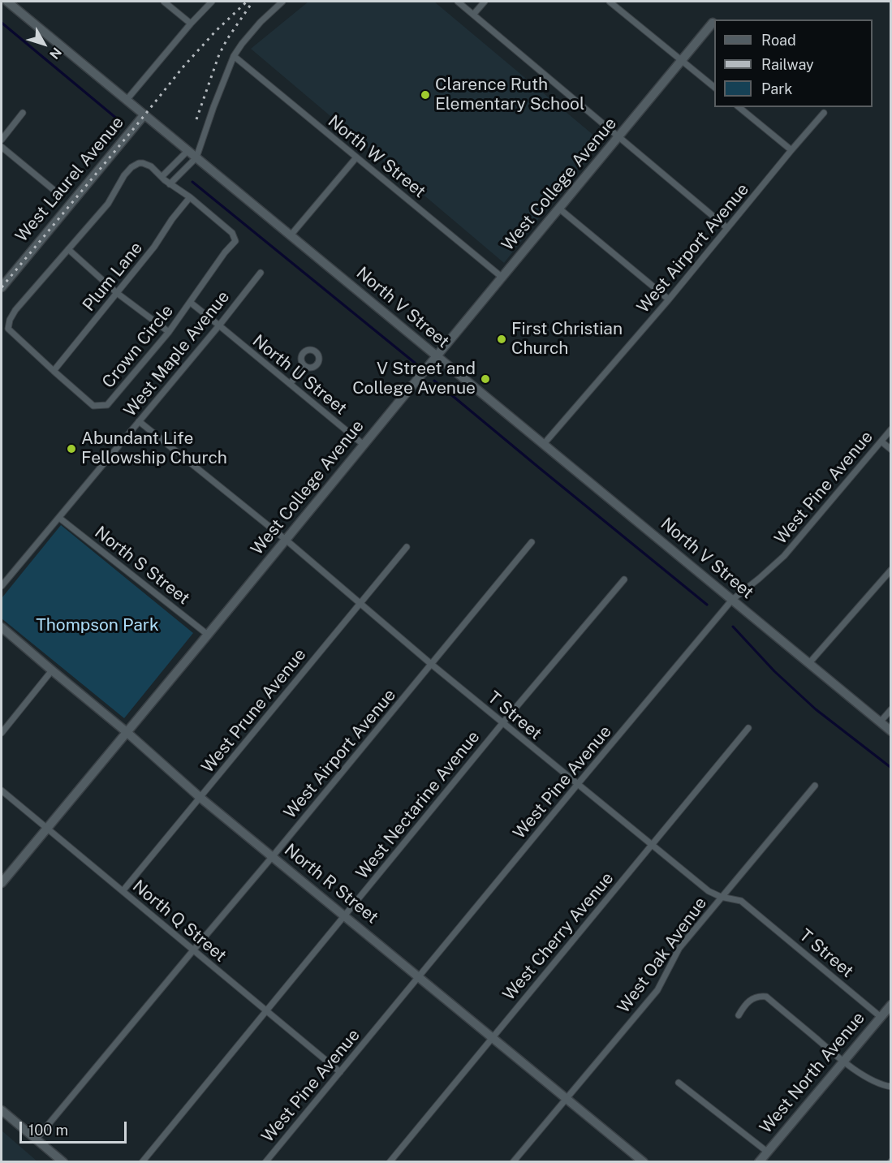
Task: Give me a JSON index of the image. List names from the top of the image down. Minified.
{"streets":{"street":["North W Street","West Laurel Avenue","West College Avenue","West Airport Avenue","Plum Lane","North V Street","Crown Circle","West Maple Avenue","North U Street","West Pine Avenue","North S Street","West Prune Avenue","T Street","West Nectarine Avenue","North R Street","North Q Street","West Cherry Avenue","West Oak Avenue","West North Avenue"]},"crossings":[["North W Street","West College Avenue"],["West Laurel Avenue","North V Street"],["West College Avenue","North V Street"],["West College Avenue","North U Street"],["West College Avenue","North S Street"],["West College Avenue","T Street"],["West College Avenue","North R Street"],["West College Avenue","North Q Street"],["West Airport Avenue","North V Street"],["West Airport Avenue","T Street"],["West Airport Avenue","North R Street"],["West Airport Avenue","North Q Street"],["Plum Lane","Crown Circle"],["North V Street","West Pine Avenue"],["Crown Circle","North U Street"],["West Maple Avenue","North U Street"],["West Maple Avenue","North S Street"],["West Maple Avenue","T Street"],["West Pine Avenue","T Street"],["West Pine Avenue","North R Street"],["West Pine Avenue","North Q Street"],["West Prune Avenue","T Street"],["West Prune Avenue","North R Street"],["West Prune Avenue","North Q Street"],["T Street","West Nectarine Avenue"],["T Street","West Cherry Avenue"],["T Street","West Oak Avenue"],["T Street","West North Avenue"],["West Nectarine Avenue","North R Street"],["West Nectarine Avenue","North Q Street"],["North R Street","West Cherry Avenue"],["North R Street","West Oak Avenue"]],"parks":["Thompson Park"],"places":["Clarence Ruth Elementary School","First Christian Church","V Street and College Avenue","Abundant Life Fellowship Church"],"legend":["Road","Railway","Park"],"scale_bar":"100 m","north":"bottom right"}
